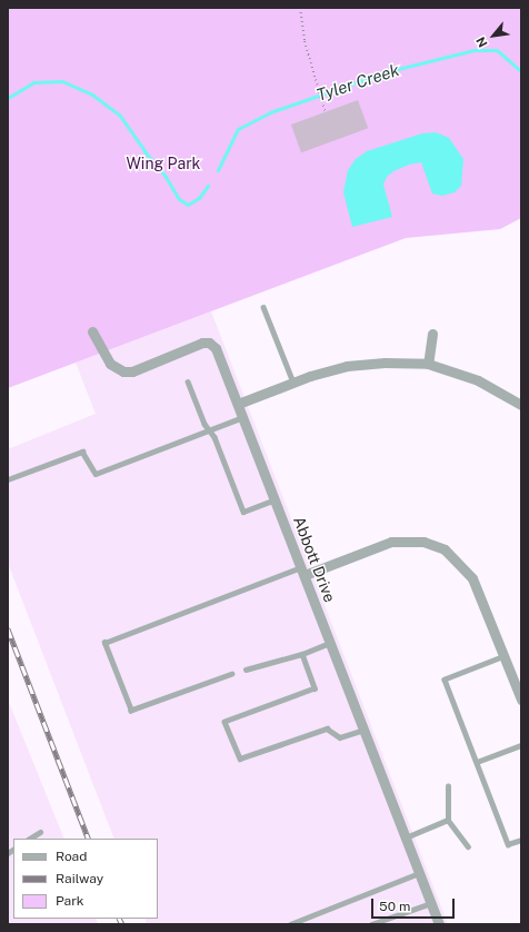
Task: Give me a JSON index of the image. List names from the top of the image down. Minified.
{"streets":{"street":["Abbott Drive"]},"water":["Tyler Creek"],"parks":["Wing Park"],"legend":["Road","Railway","Park"],"scale_bar":"50 m","north":"bottom left"}
